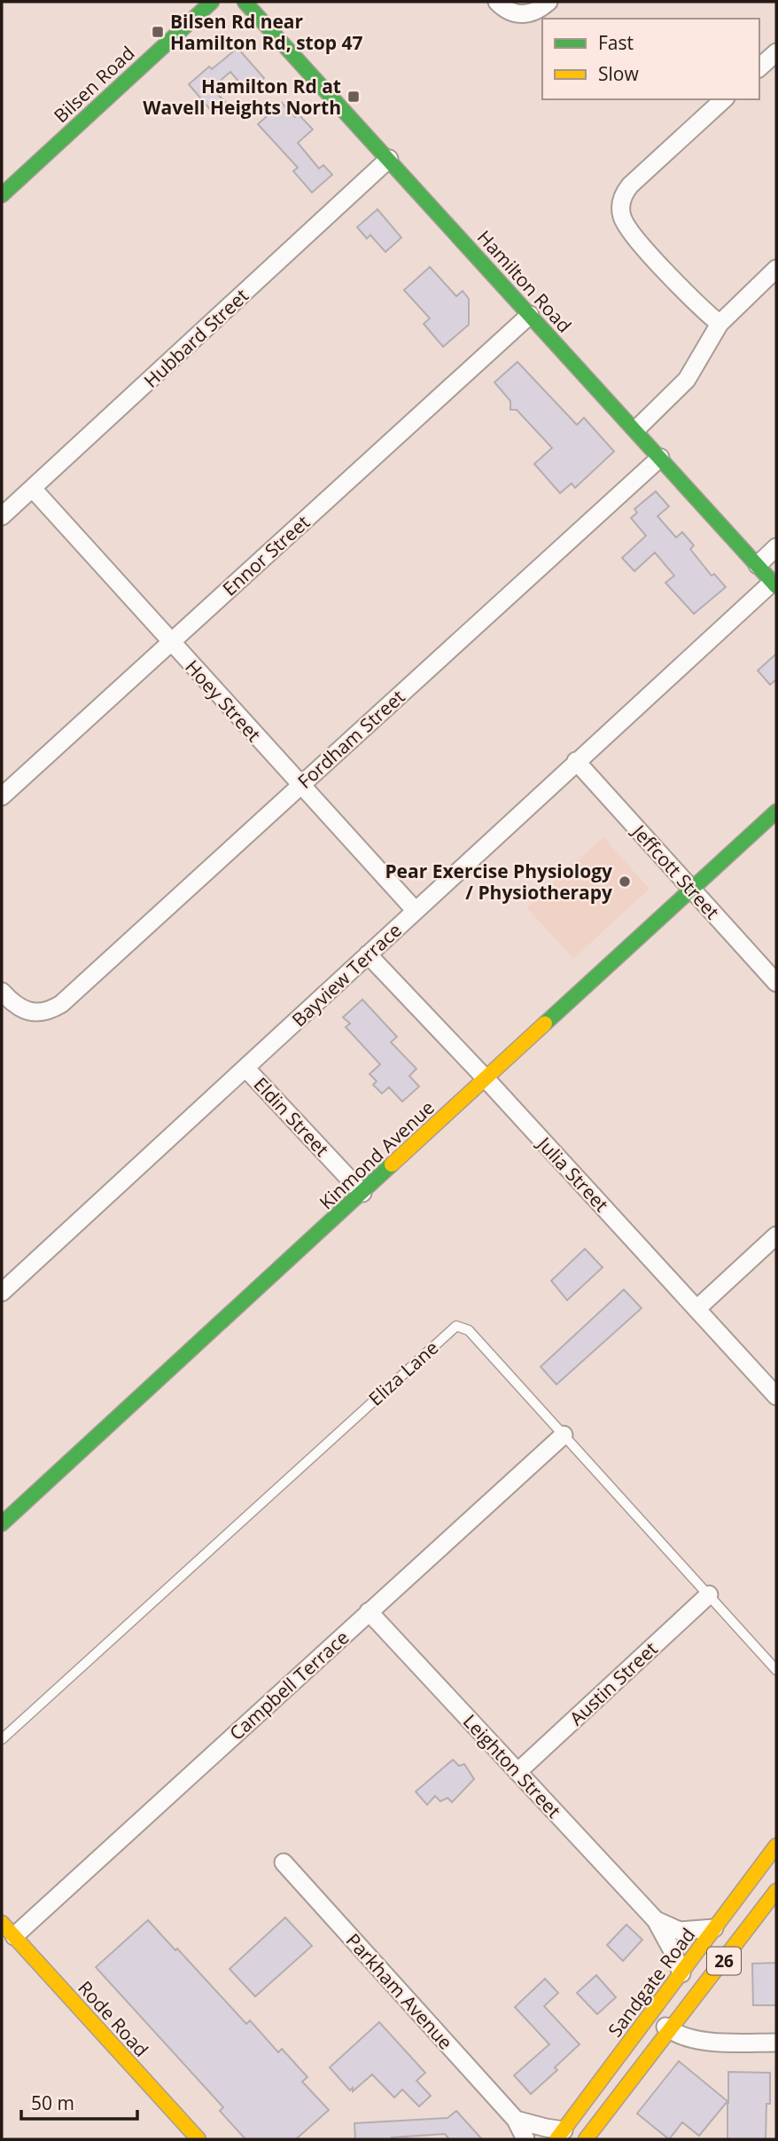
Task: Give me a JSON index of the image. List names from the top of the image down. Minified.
{"streets":{"main road":["Bilsen Road","Hamilton Road","Kinmond Avenue","26","Sandgate Road","Rode Road"],"street":["Hubbard Street","Ennor Street","Hoey Street","Fordham Street","Jeffcott Street","Bayview Terrace","Eldin Street","Julia Street","Austin Street","Campbell Terrace","Leighton Street","Parkham Avenue"],"lane":["Eliza Lane"]},"crossings":[["Hamilton Road","Hubbard Street"],["Hamilton Road","Ennor Street"],["Hamilton Road","Fordham Street"],["Hamilton Road","Bayview Terrace"],["Hubbard Street","Hoey Street"],["Ennor Street","Hoey Street"],["Hoey Street","Fordham Street"],["Hoey Street","Bayview Terrace"],["Jeffcott Street","Bayview Terrace"],["Jeffcott Street","Kinmond Avenue"],["Bayview Terrace","Eldin Street"],["Bayview Terrace","Julia Street"],["Eldin Street","Kinmond Avenue"],["Kinmond Avenue","Julia Street"],["Eliza Lane","Austin Street"],["Eliza Lane","Campbell Terrace"],["Austin Street","Leighton Street"],["Campbell Terrace","Leighton Street"],["Campbell Terrace","Rode Road"],["Leighton Street","Sandgate Road"]],"places":{"transit":["Bilsen Rd near Hamilton Rd, stop 47","Hamilton Rd at Wavell Heights North"],"other":["Pear Exercise Physiology / Physiotherapy"]},"legend":["Fast","Slow"],"scale_bar":"50 m"}
